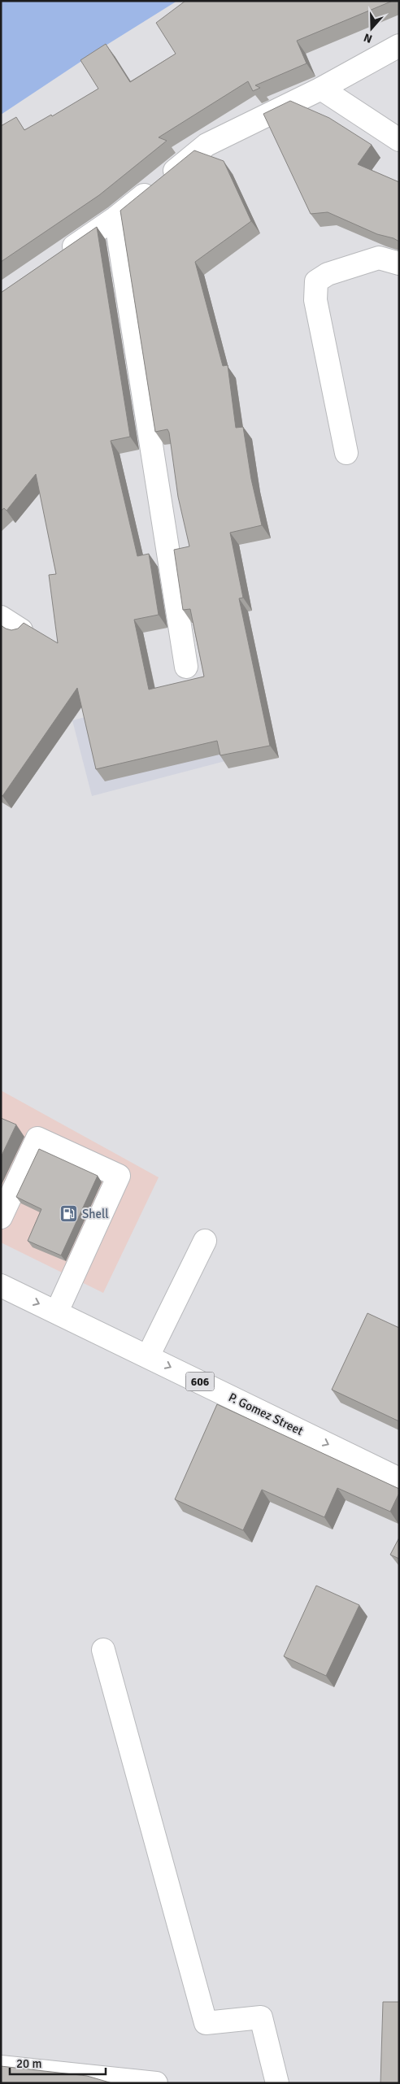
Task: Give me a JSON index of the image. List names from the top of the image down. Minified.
{"streets":{"street":["606","P. Gomez Street"]},"one_way":["P. Gomez Street"],"places":{"fuel station":["Shell"]},"scale_bar":"20 m","north":"bottom"}
